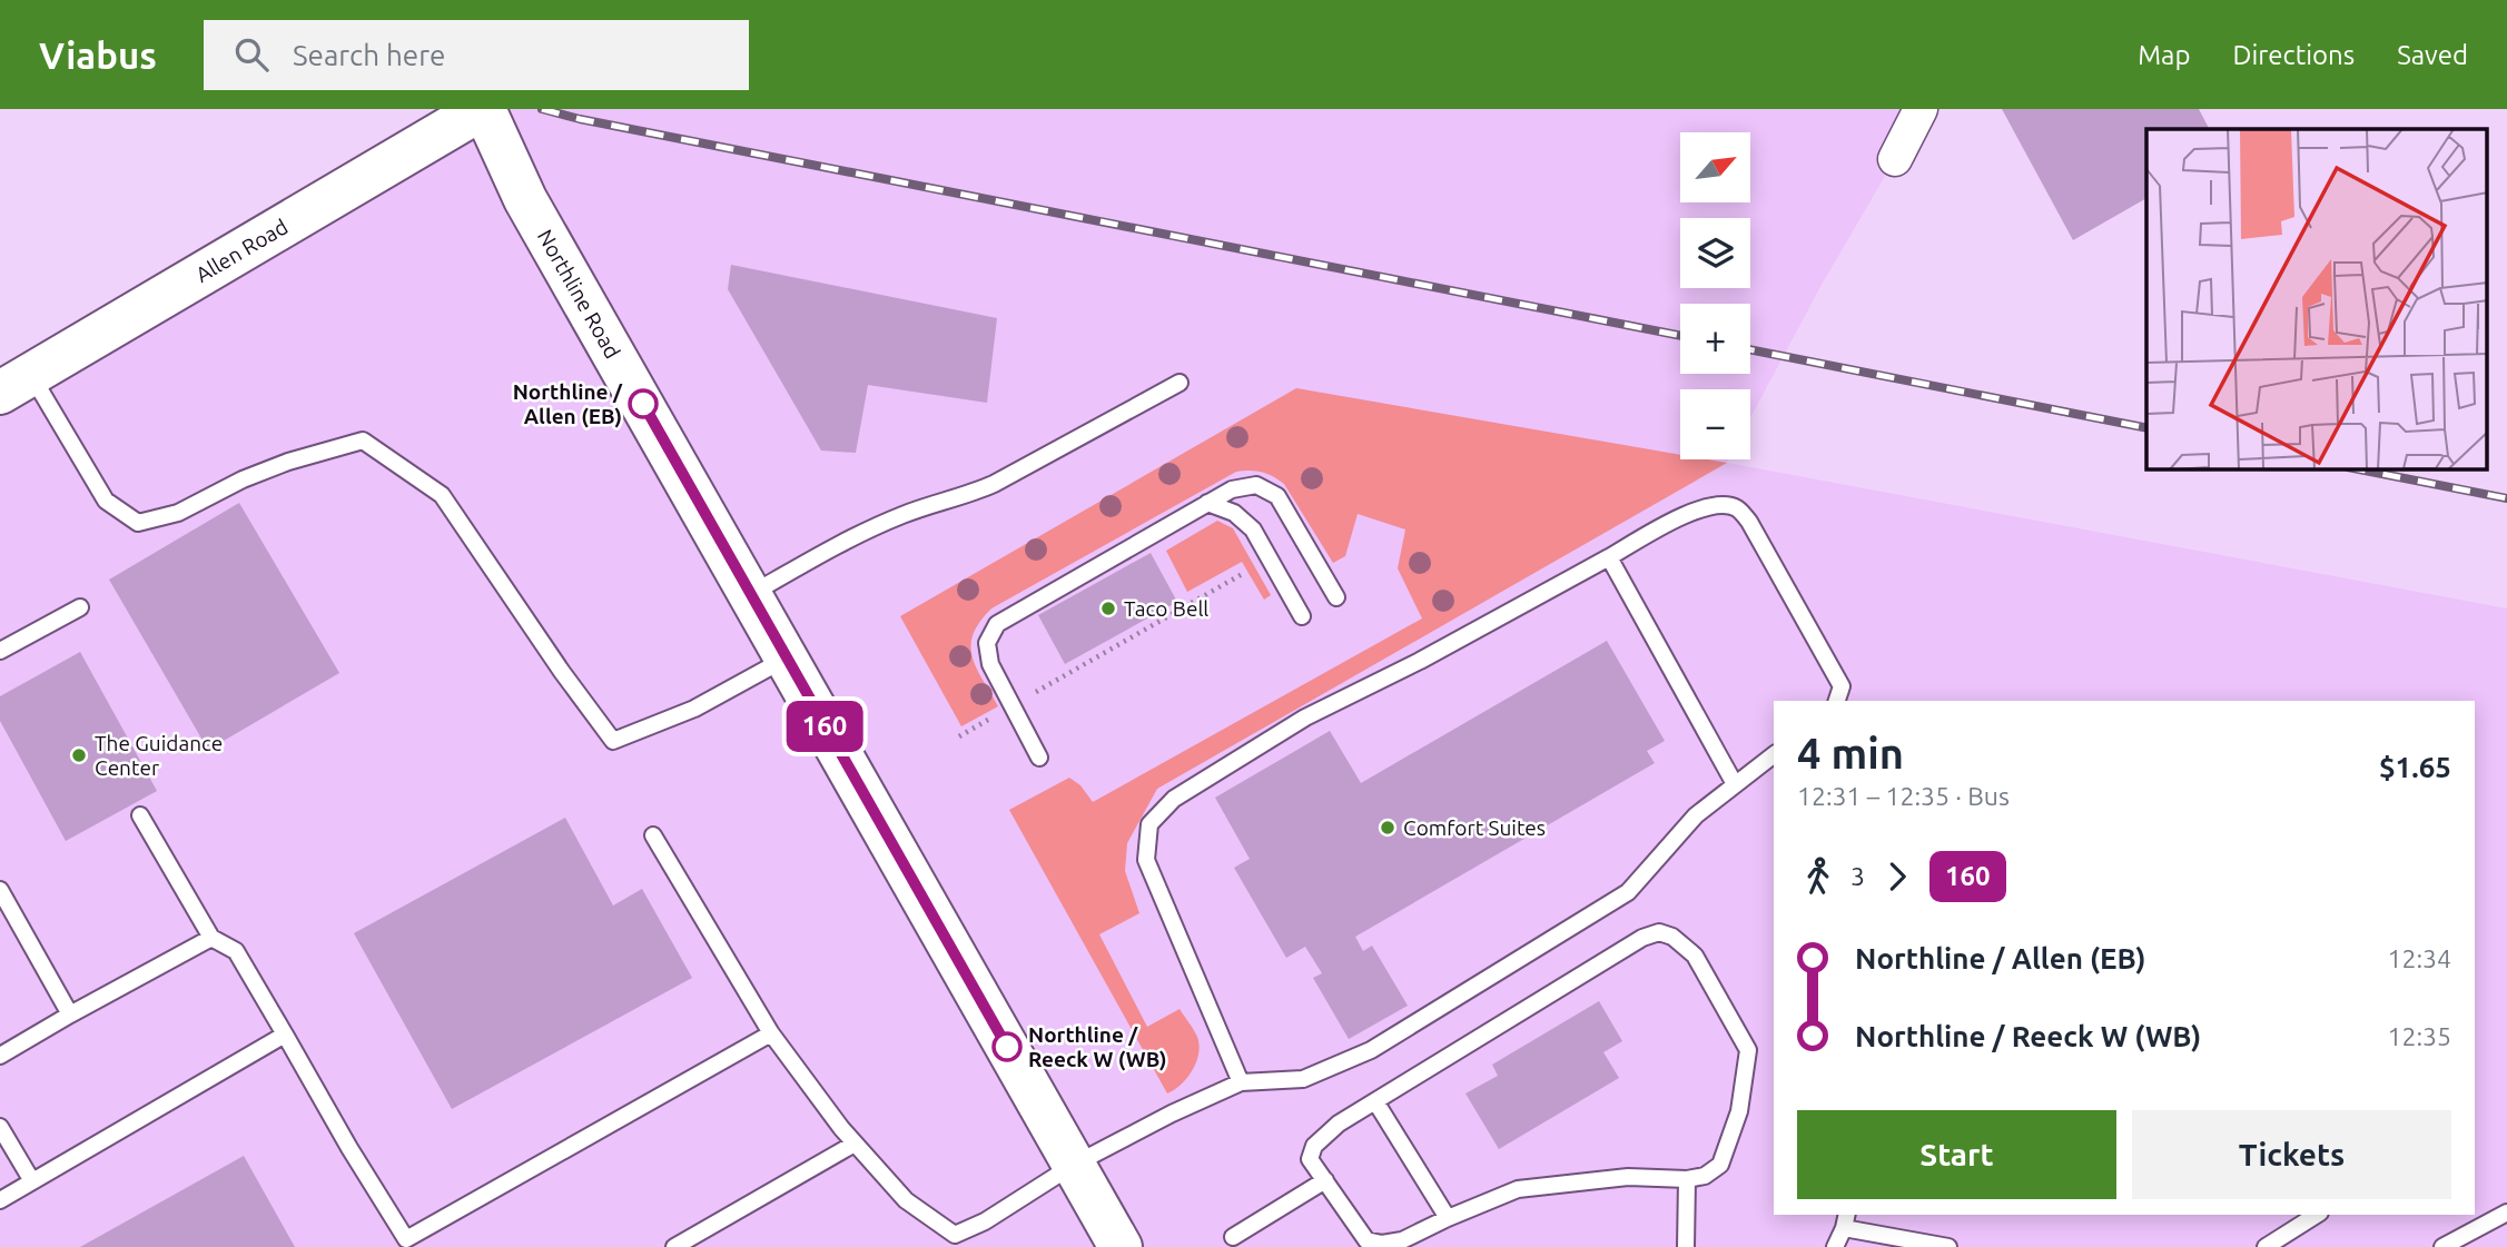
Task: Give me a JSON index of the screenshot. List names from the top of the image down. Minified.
{"streets":{"main road":["Allen Road","Northline Road"]},"crossings":[["Allen Road","Northline Road"]],"places":["Northline / Allen (EB)","Taco Bell","The Guidance Center","Comfort Suites","Northline / Reeck W (WB)"],"lines":["bus line 160"],"north":"top right","page":{"header":"Viabus","search":"Search here","nav":["Map","Directions","Saved"],"on_map":"160","map_buttons":["+","−"],"heading":["4 min","12:31 – 12:35 · Bus","$1.65"],"legs":["3","160"],"list":[{"name":"Northline / Allen (EB)","value":"12:34"},{"name":"Northline / Reeck W (WB)","value":"12:35"}],"buttons":["Start","Tickets"]}}
